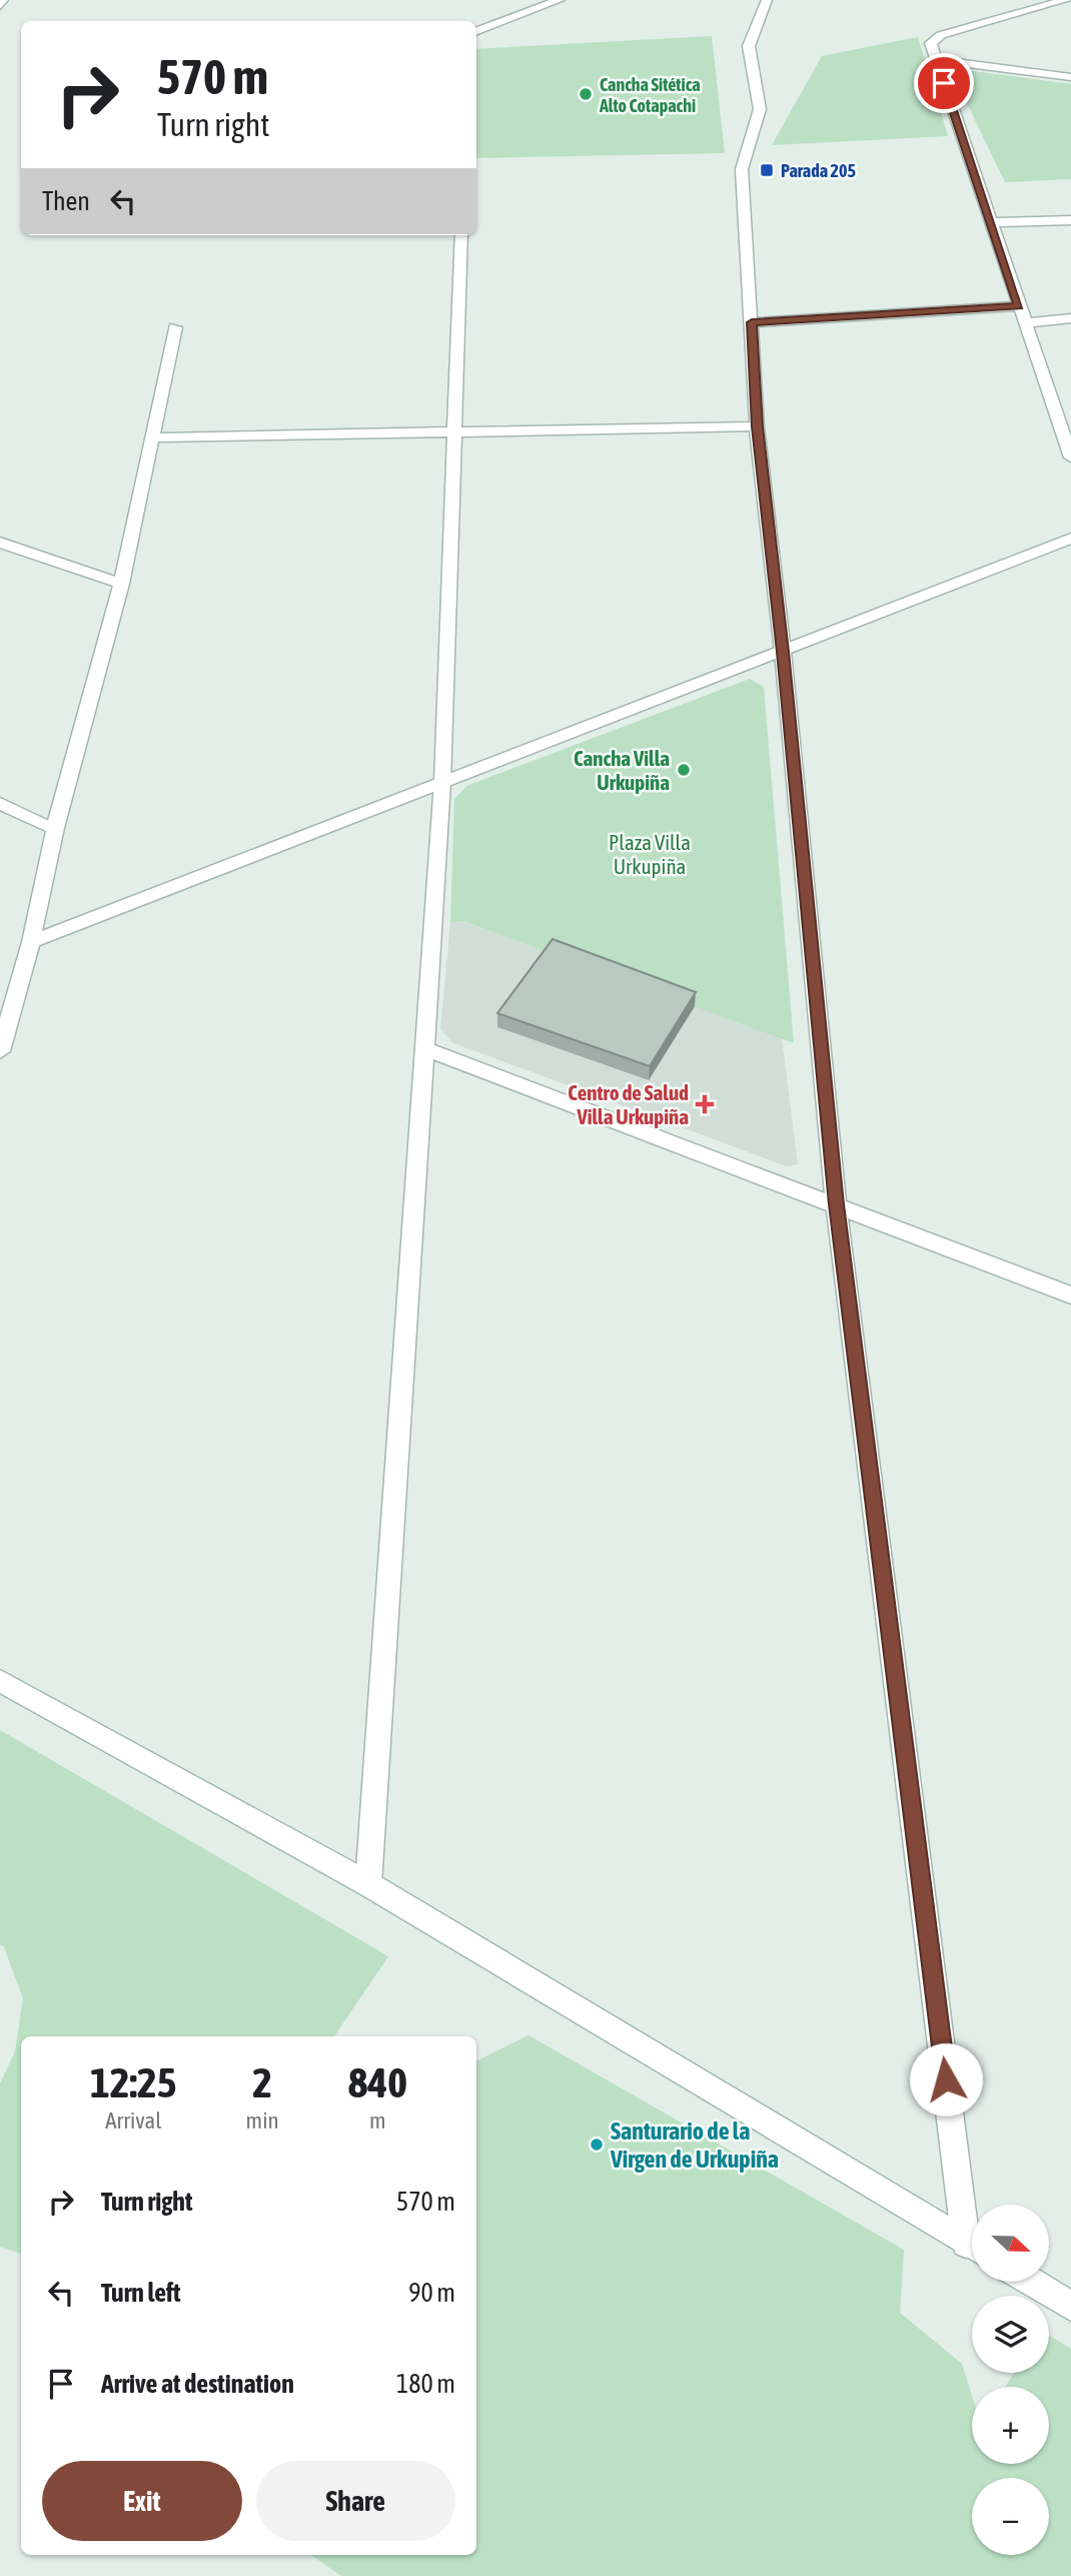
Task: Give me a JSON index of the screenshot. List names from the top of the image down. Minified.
{"parks":["Plaza Villa Urkupiña"],"places":{"other":["Cancha Sitética Alto Cotapachi","Cancha Villa Urkupiña","Santurario de la Virgen de Urkupiña"],"transit":["Parada 205"],"health":["Centro de Salud Villa Urkupiña"]},"north":"right","page":{"turn":["570 m","Turn right"],"then":"Then","eta":["12:25","Arrival","2","min","840","m"],"list":[{"name":"Turn right","value":"570 m"},{"name":"Turn left","value":"90 m"},{"name":"Arrive at destination","value":"180 m"}],"map_buttons":["+","−"],"buttons":["Exit","Share"]}}
